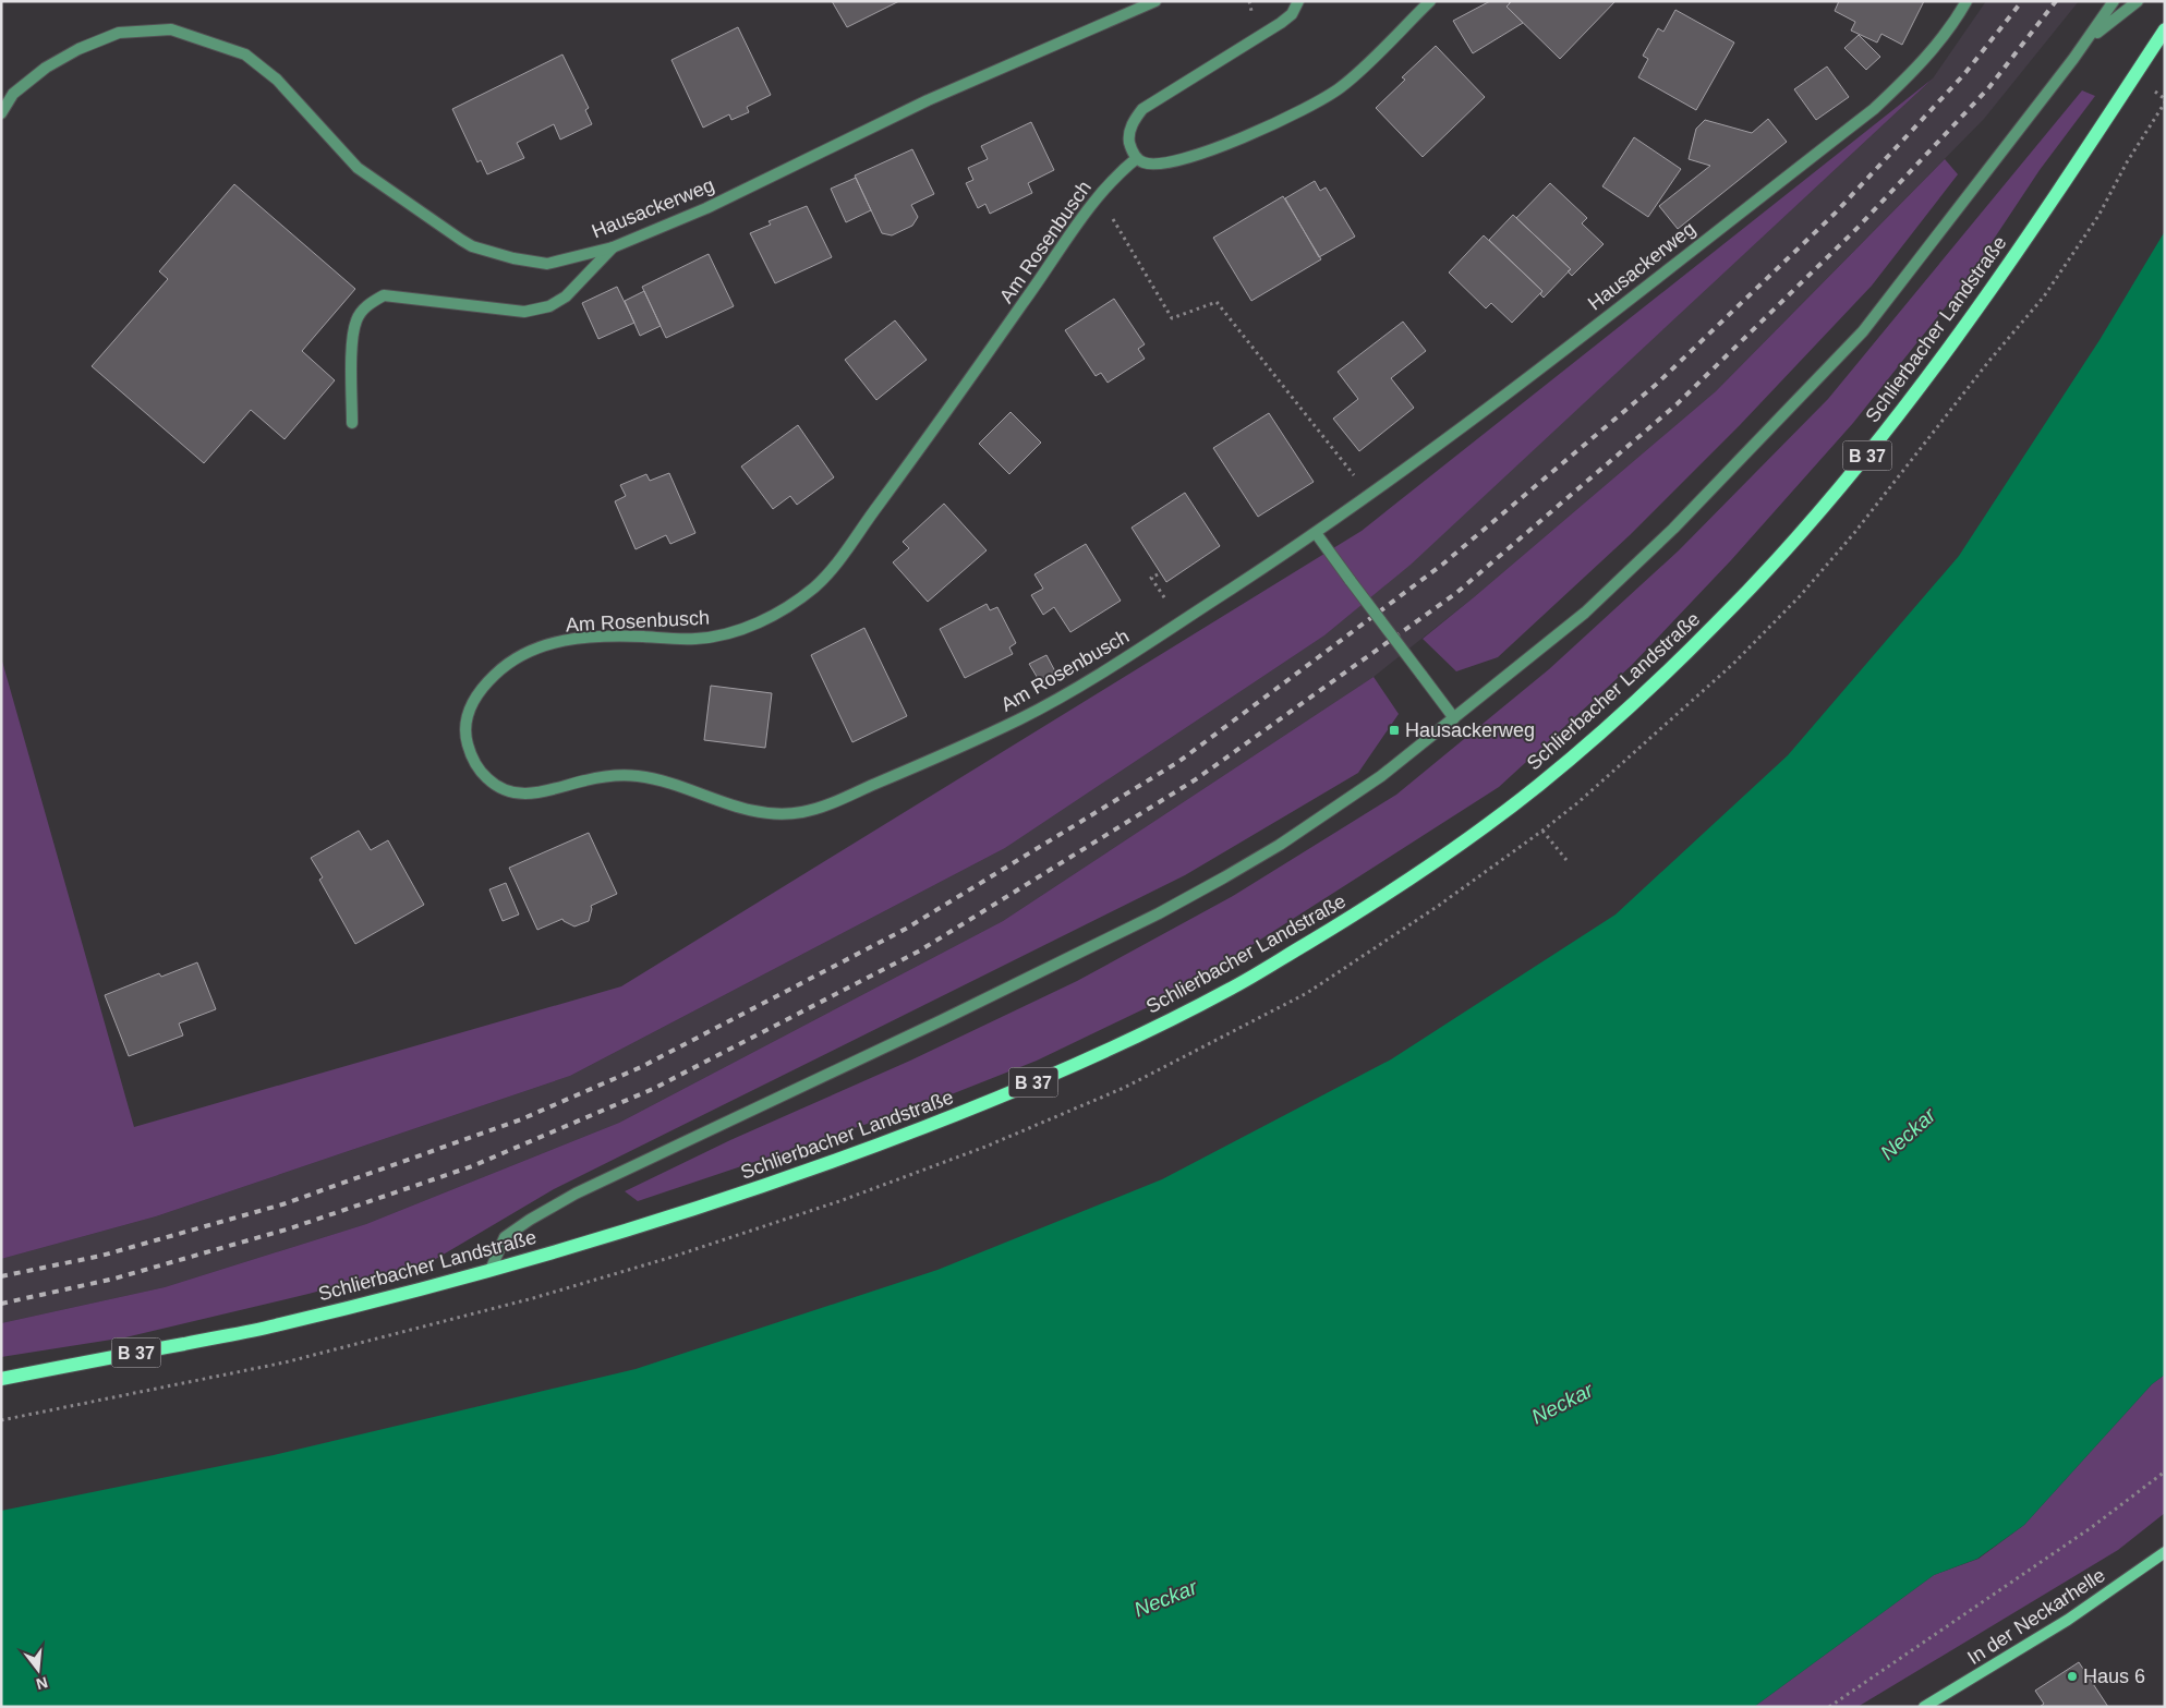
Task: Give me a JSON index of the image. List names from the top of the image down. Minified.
{"streets":{"main road":["Schlierbacher Landstraße","B 37","In der Neckarhelle"],"street":["Hausackerweg","Am Rosenbusch"]},"crossings":[["Hausackerweg","Am Rosenbusch"]],"water":["Neckar"],"places":{"transit":["Hausackerweg"],"other":["Haus 6"]},"north":"bottom"}
